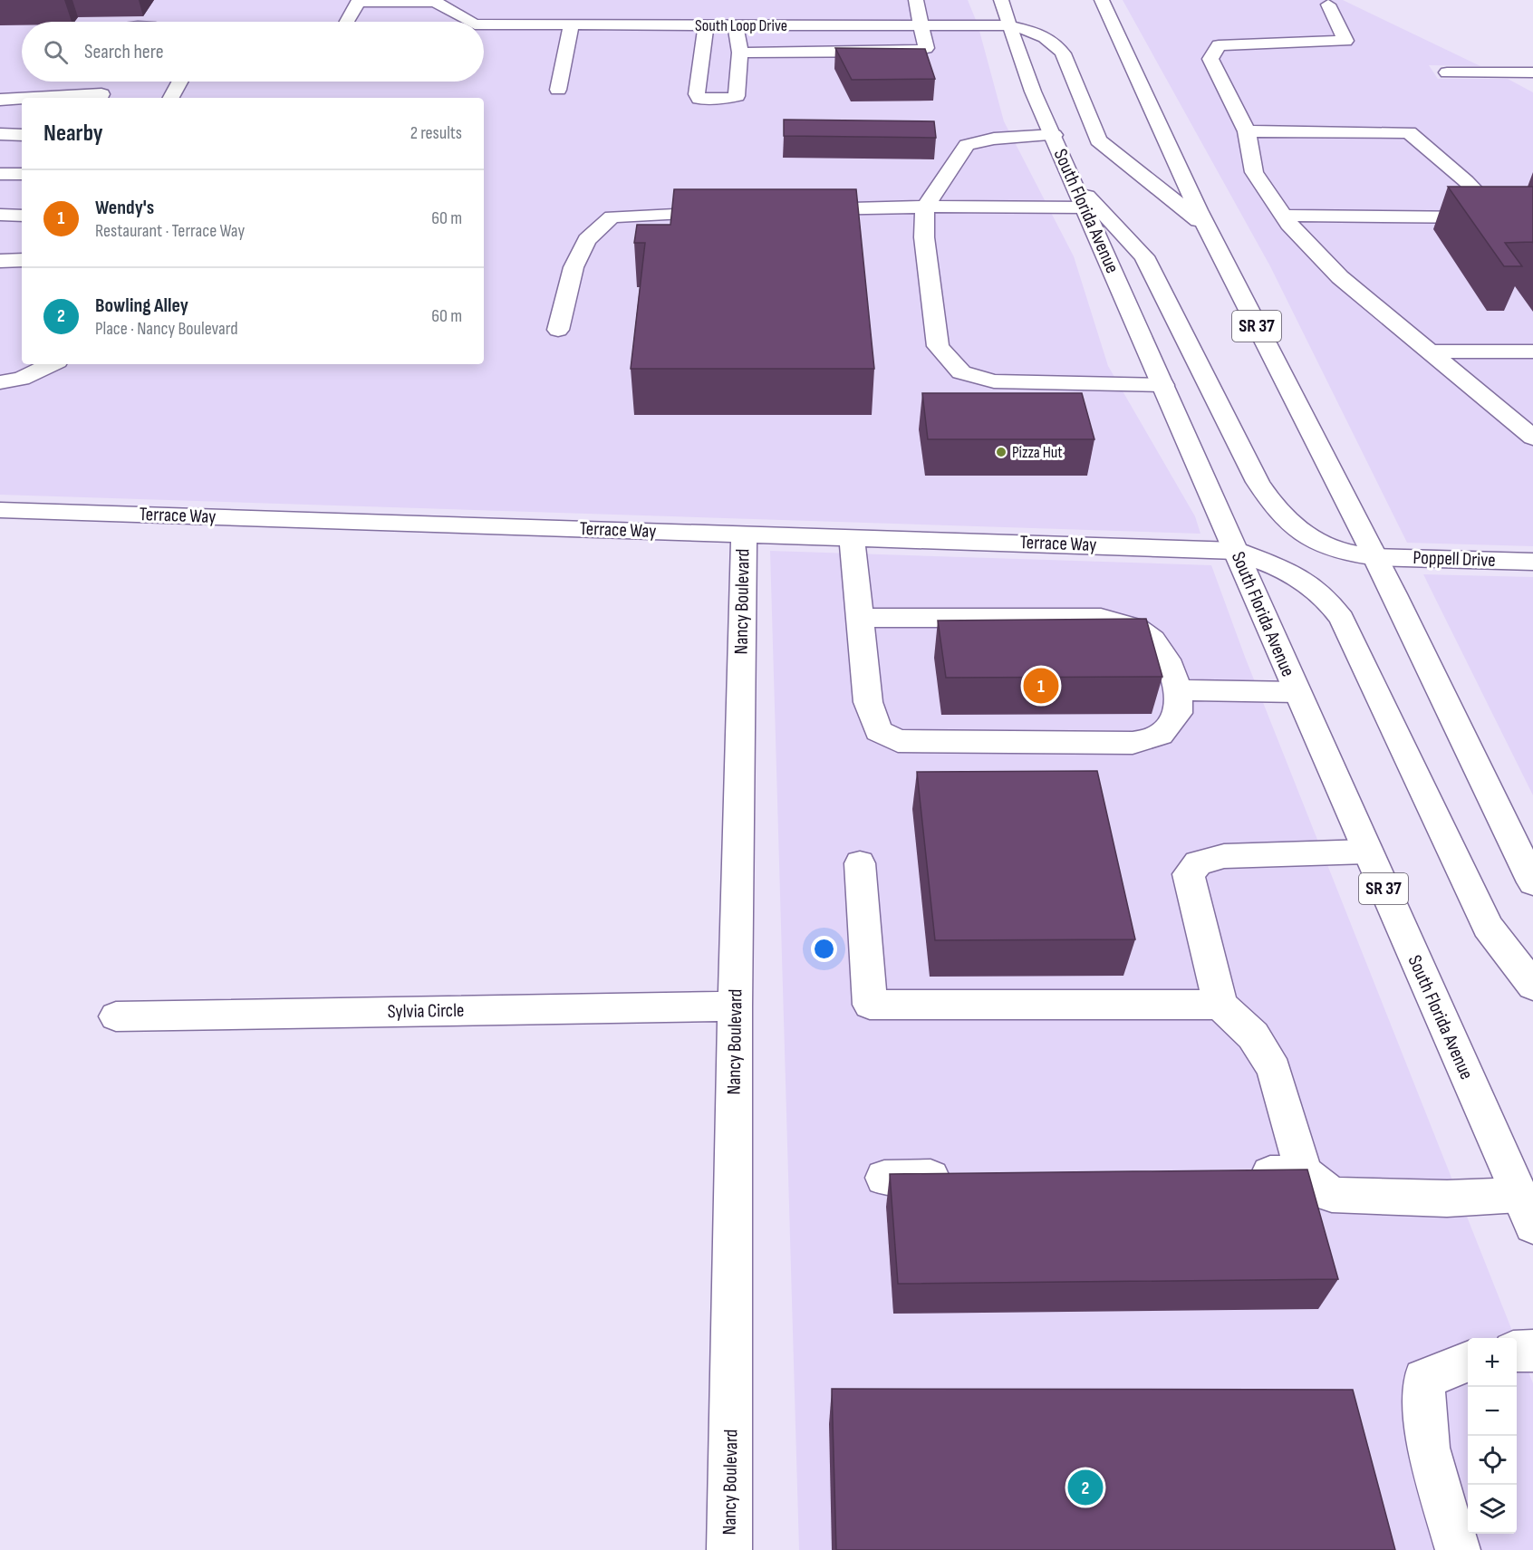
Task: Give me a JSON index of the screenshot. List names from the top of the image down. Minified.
{"streets":{"main road":["South Loop Drive","South Florida Avenue","SR 37","Terrace Way","Poppell Drive","Nancy Boulevard","Sylvia Circle"]},"crossings":[["South Loop Drive","South Florida Avenue"],["South Loop Drive","SR 37"],["South Florida Avenue","Terrace Way"],["South Florida Avenue","Poppell Drive"],["SR 37","Poppell Drive"],["Terrace Way","Nancy Boulevard"],["Nancy Boulevard","Sylvia Circle"]],"places":["Pizza Hut"],"page":{"search":"Search here","heading":["Nearby","2 results"],"list":[{"mark":"1","name":"Wendy's","note":"Restaurant · Terrace Way","value":"60 m"},{"mark":"2","name":"Bowling Alley","note":"Place · Nancy Boulevard","value":"60 m"}],"pins":["1","2"],"map_buttons":["+","−"]}}
